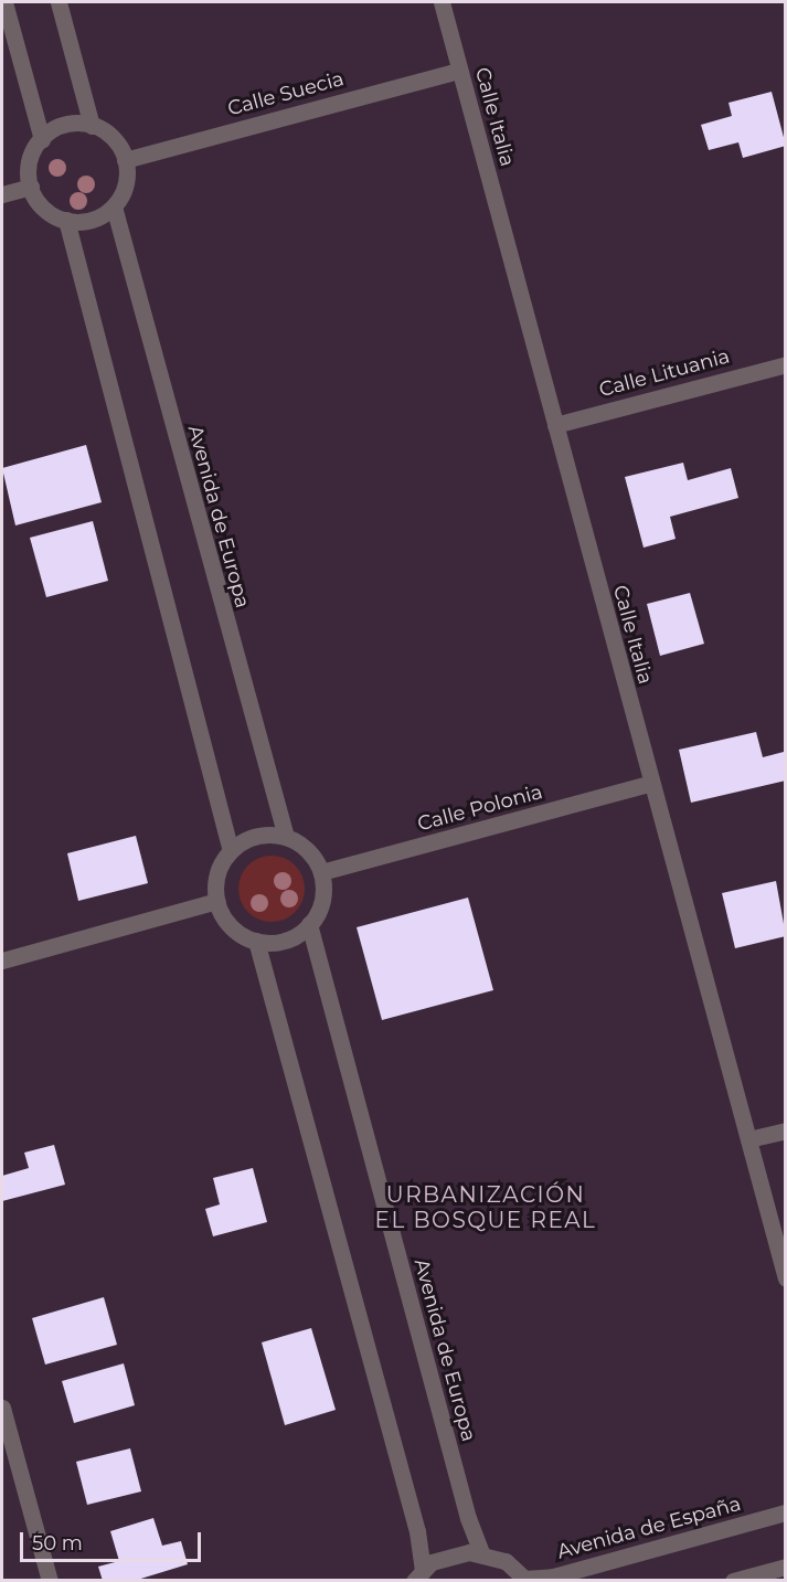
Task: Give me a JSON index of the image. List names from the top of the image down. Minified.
{"streets":{"street":["Calle Suecia","Calle Italia","Calle Lituania","Avenida de Europa","Calle Polonia","Avenida de España"]},"crossings":[["Calle Suecia","Calle Italia"],["Calle Suecia","Avenida de Europa"],["Calle Italia","Calle Lituania"],["Calle Italia","Calle Polonia"],["Avenida de Europa","Calle Polonia"]],"districts":["URBANIZACIÓN EL BOSQUE REAL"],"scale_bar":"50 m"}
